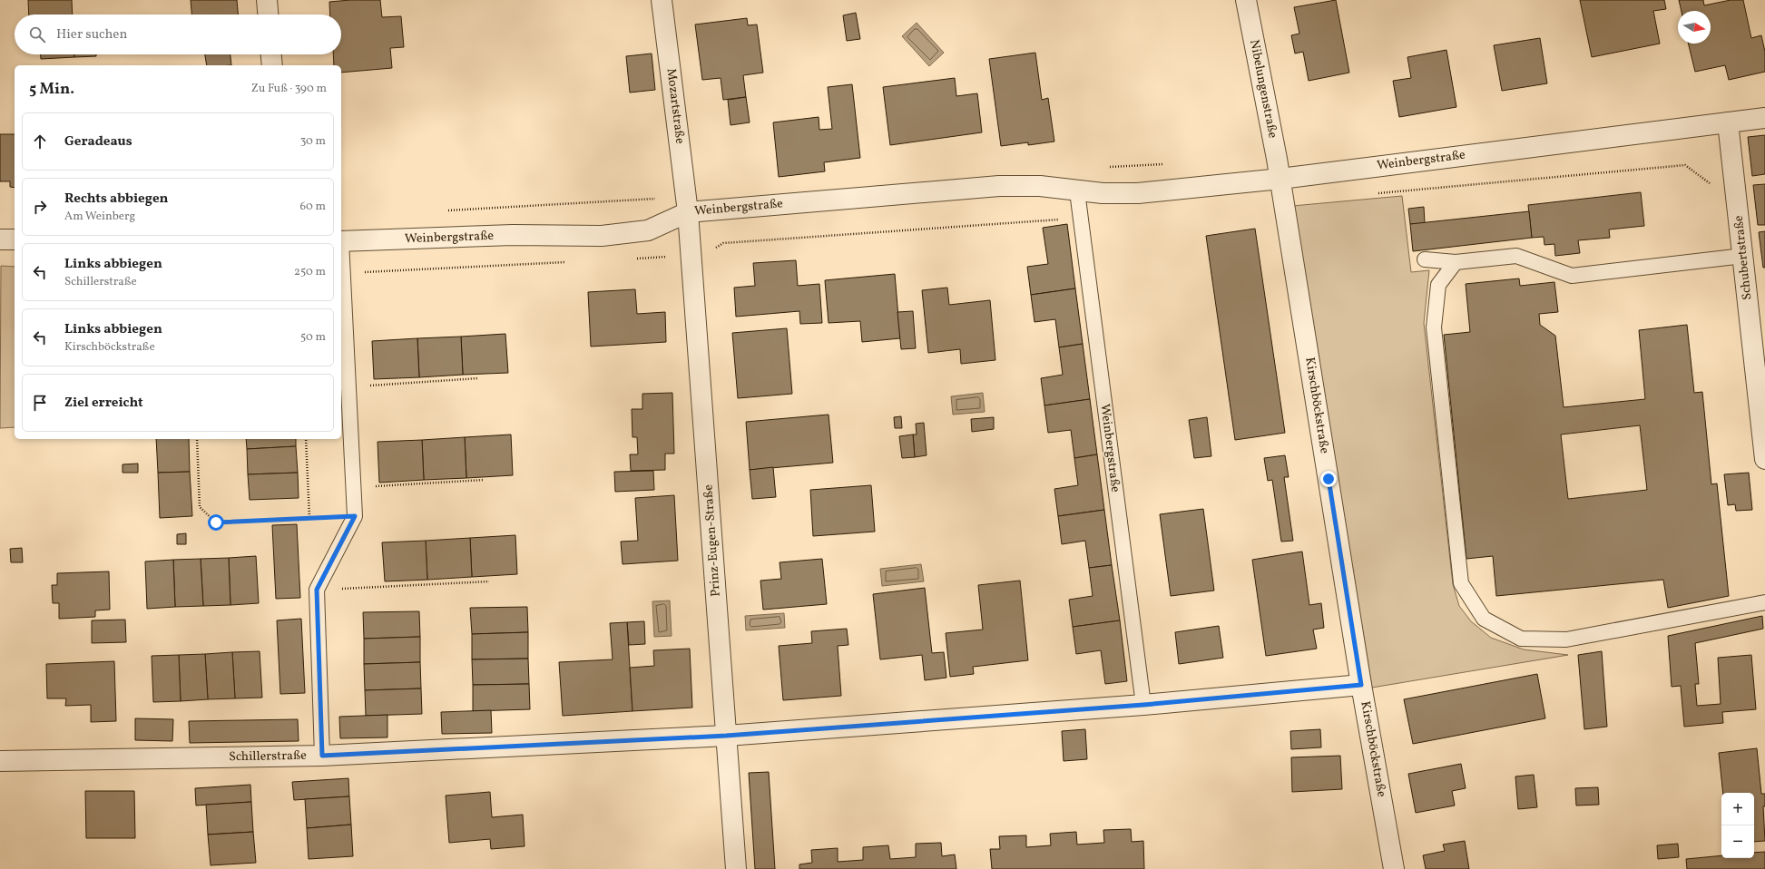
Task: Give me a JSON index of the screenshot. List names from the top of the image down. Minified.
{"streets":{"street":["Nibelungenstraße","Mozartstraße","Weinbergstraße","Schubertstraße","Kirschböckstraße","Prinz-Eugen-Straße","Schillerstraße"]},"crossings":[["Nibelungenstraße","Weinbergstraße"],["Nibelungenstraße","Kirschböckstraße"],["Mozartstraße","Weinbergstraße"],["Mozartstraße","Prinz-Eugen-Straße"],["Weinbergstraße","Schubertstraße"],["Weinbergstraße","Kirschböckstraße"],["Weinbergstraße","Prinz-Eugen-Straße"],["Weinbergstraße","Schillerstraße"],["Kirschböckstraße","Schillerstraße"],["Prinz-Eugen-Straße","Schillerstraße"]],"north":"right","page":{"search":"Hier suchen","heading":["5 Min.","Zu Fuß · 390 m"],"list":[["Geradeaus","30 m"],["Rechts abbiegen","Am Weinberg","60 m"],["Links abbiegen","Schillerstraße","250 m"],["Links abbiegen","Kirschböckstraße","50 m"],"Ziel erreicht"],"map_buttons":["+","−"]}}
